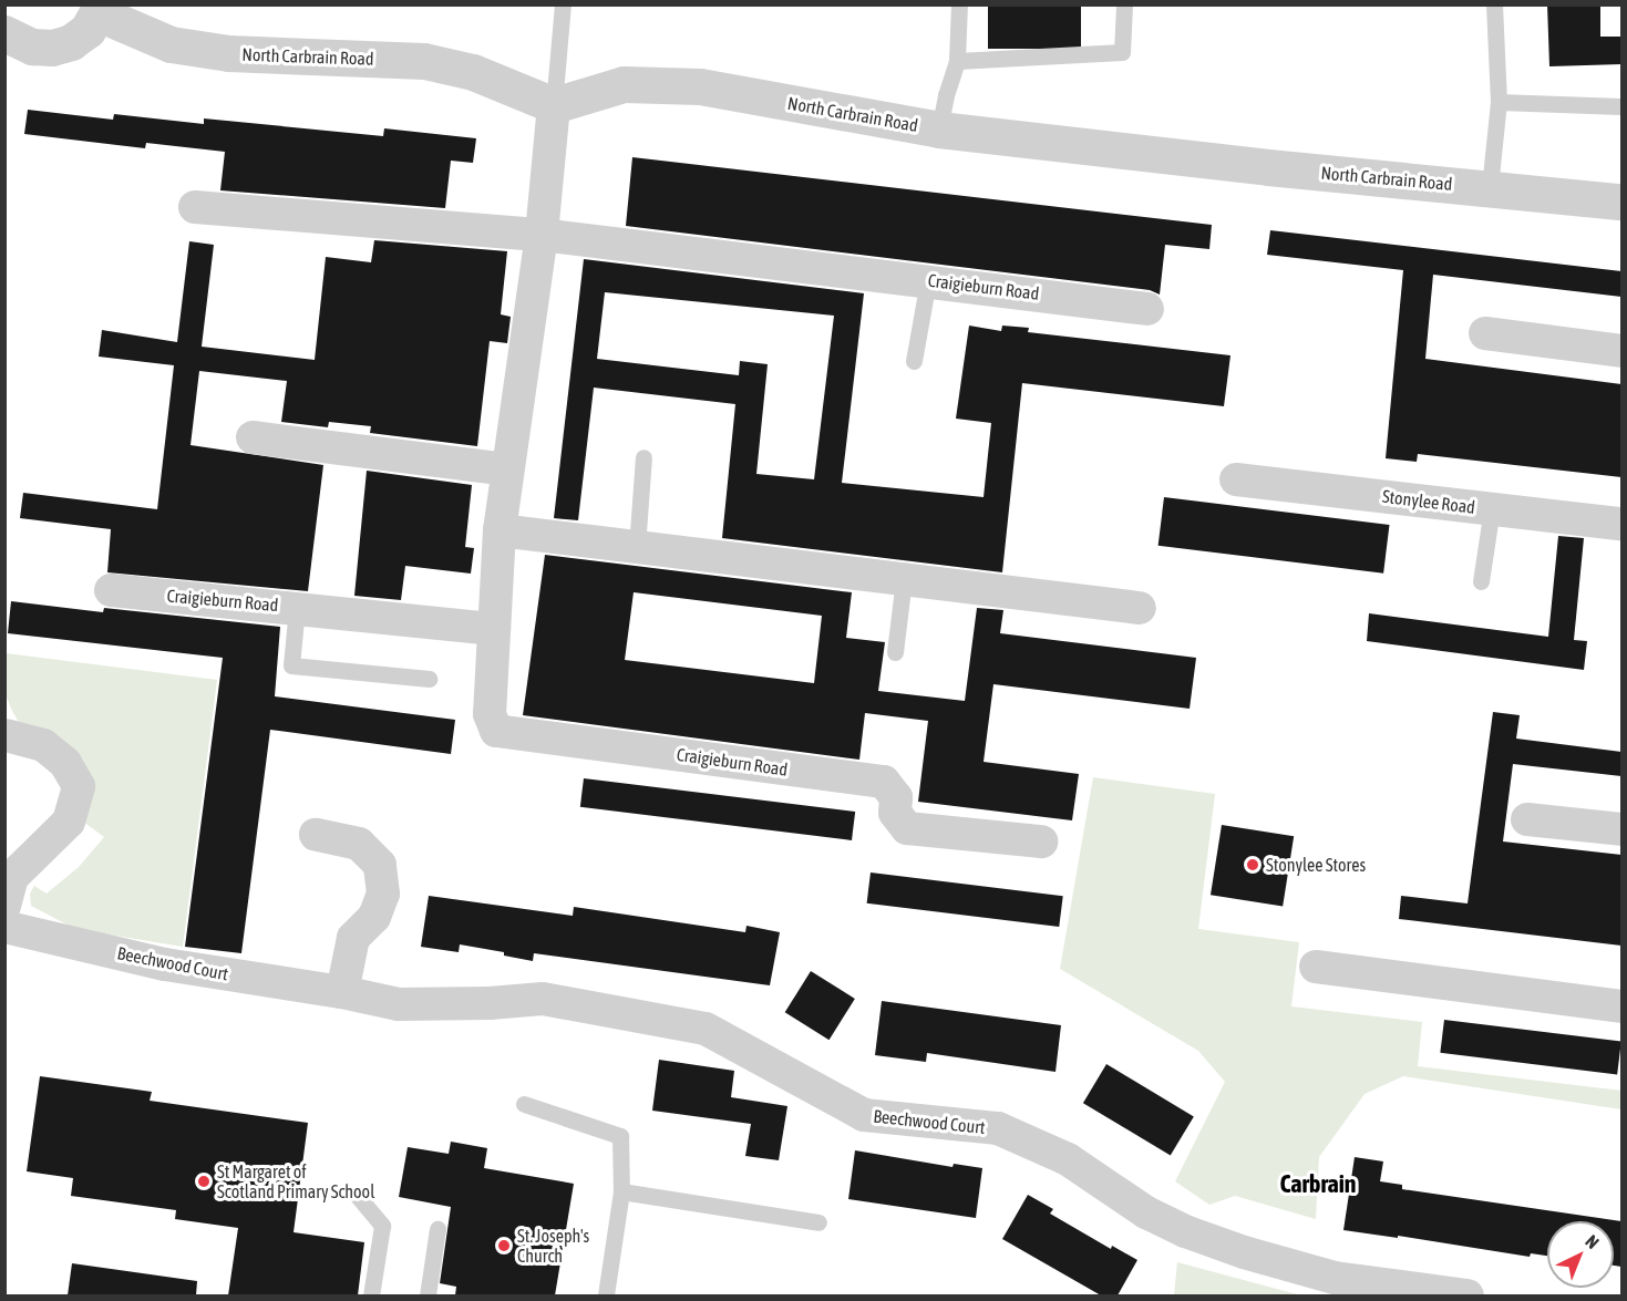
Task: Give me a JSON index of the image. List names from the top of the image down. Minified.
{"streets":{"street":["North Carbrain Road","Craigieburn Road","Stonylee Road","Beechwood Court"]},"crossings":[["North Carbrain Road","Craigieburn Road"]],"districts":["Carbrain"],"places":["Stonylee Stores","St Margaret of Scotland Primary School","St. Joseph's Church"],"north":"top right"}
